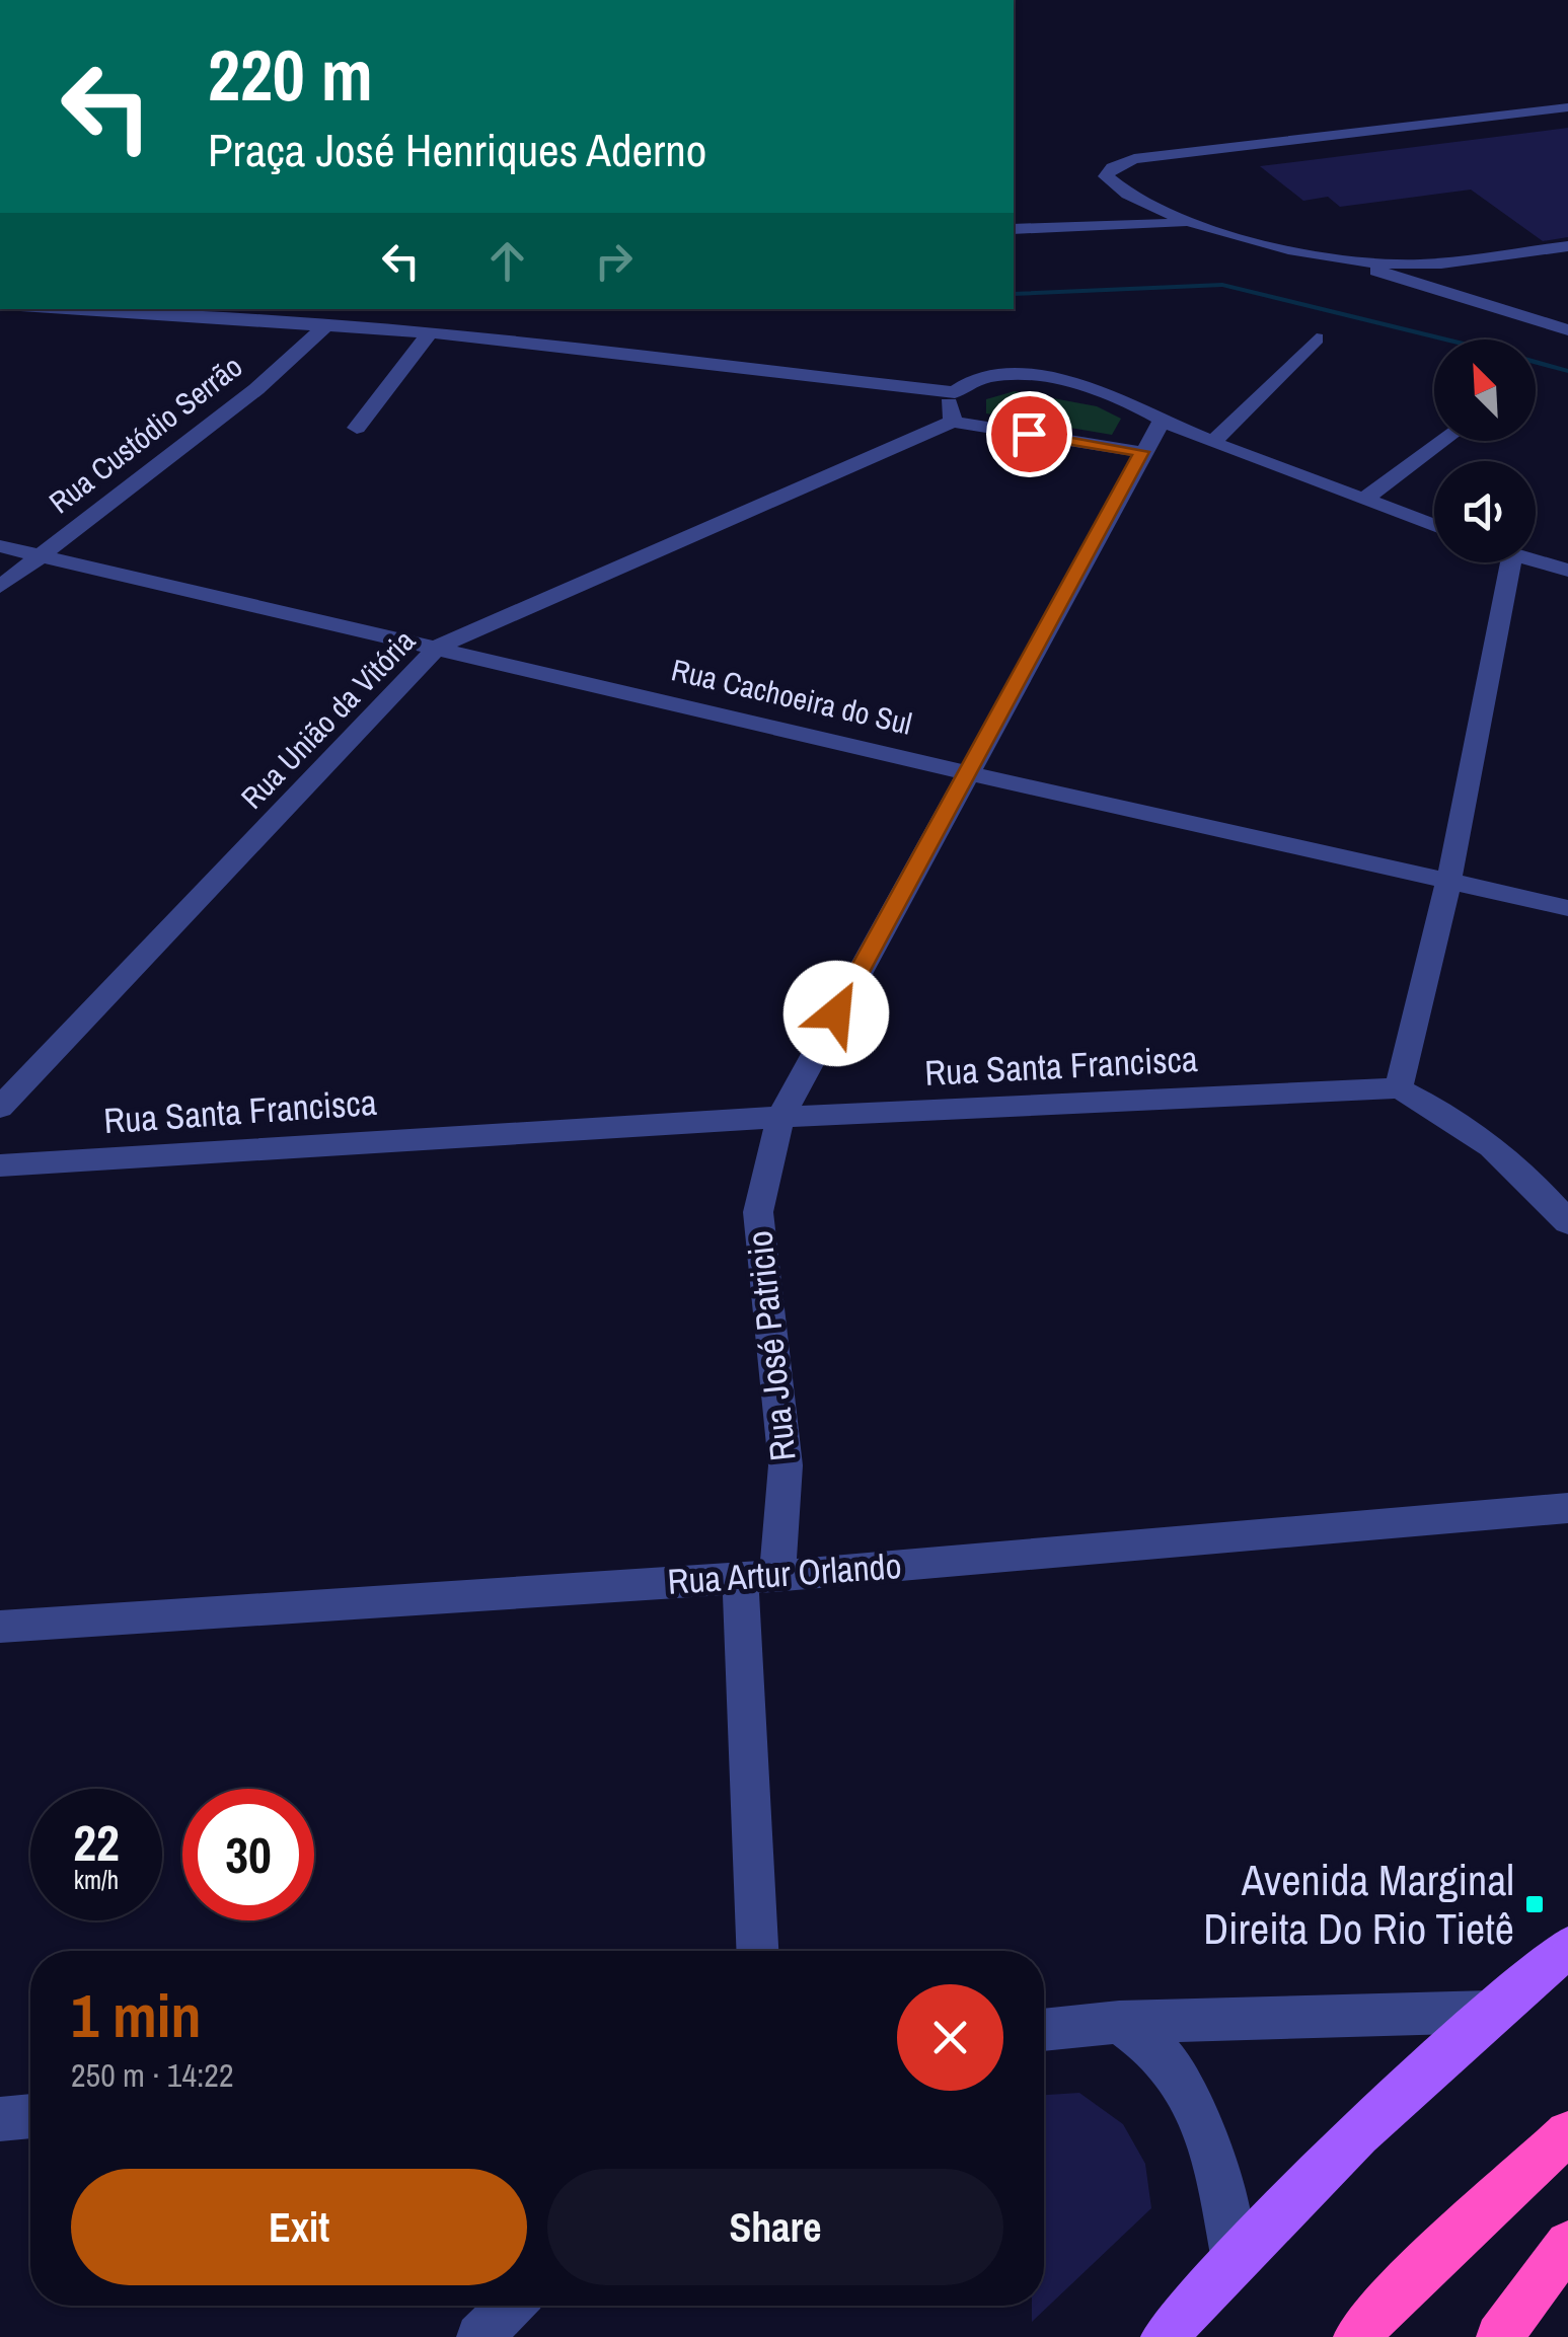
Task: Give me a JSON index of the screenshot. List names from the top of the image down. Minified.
{"streets":{"street":["Rua Custódio Serrão","Rua Cachoeira do Sul","Rua União da Vitória","Rua Santa Francisca","Rua José Patricio","Rua Artur Orlando"]},"crossings":[["Rua Custódio Serrão","Rua Cachoeira do Sul"],["Rua Cachoeira do Sul","Rua União da Vitória"],["Rua Cachoeira do Sul","Rua José Patricio"],["Rua Santa Francisca","Rua José Patricio"],["Rua José Patricio","Rua Artur Orlando"]],"places":{"transit":["Avenida Marginal Direita Do Rio Tietê"]},"north":"top left","page":{"turn":["220 m","Praça José Henriques Aderno"],"speed":"22 km/h","limit":"30","heading":["1 min","250 m · 14:22"],"buttons":["Exit","Share"]}}
